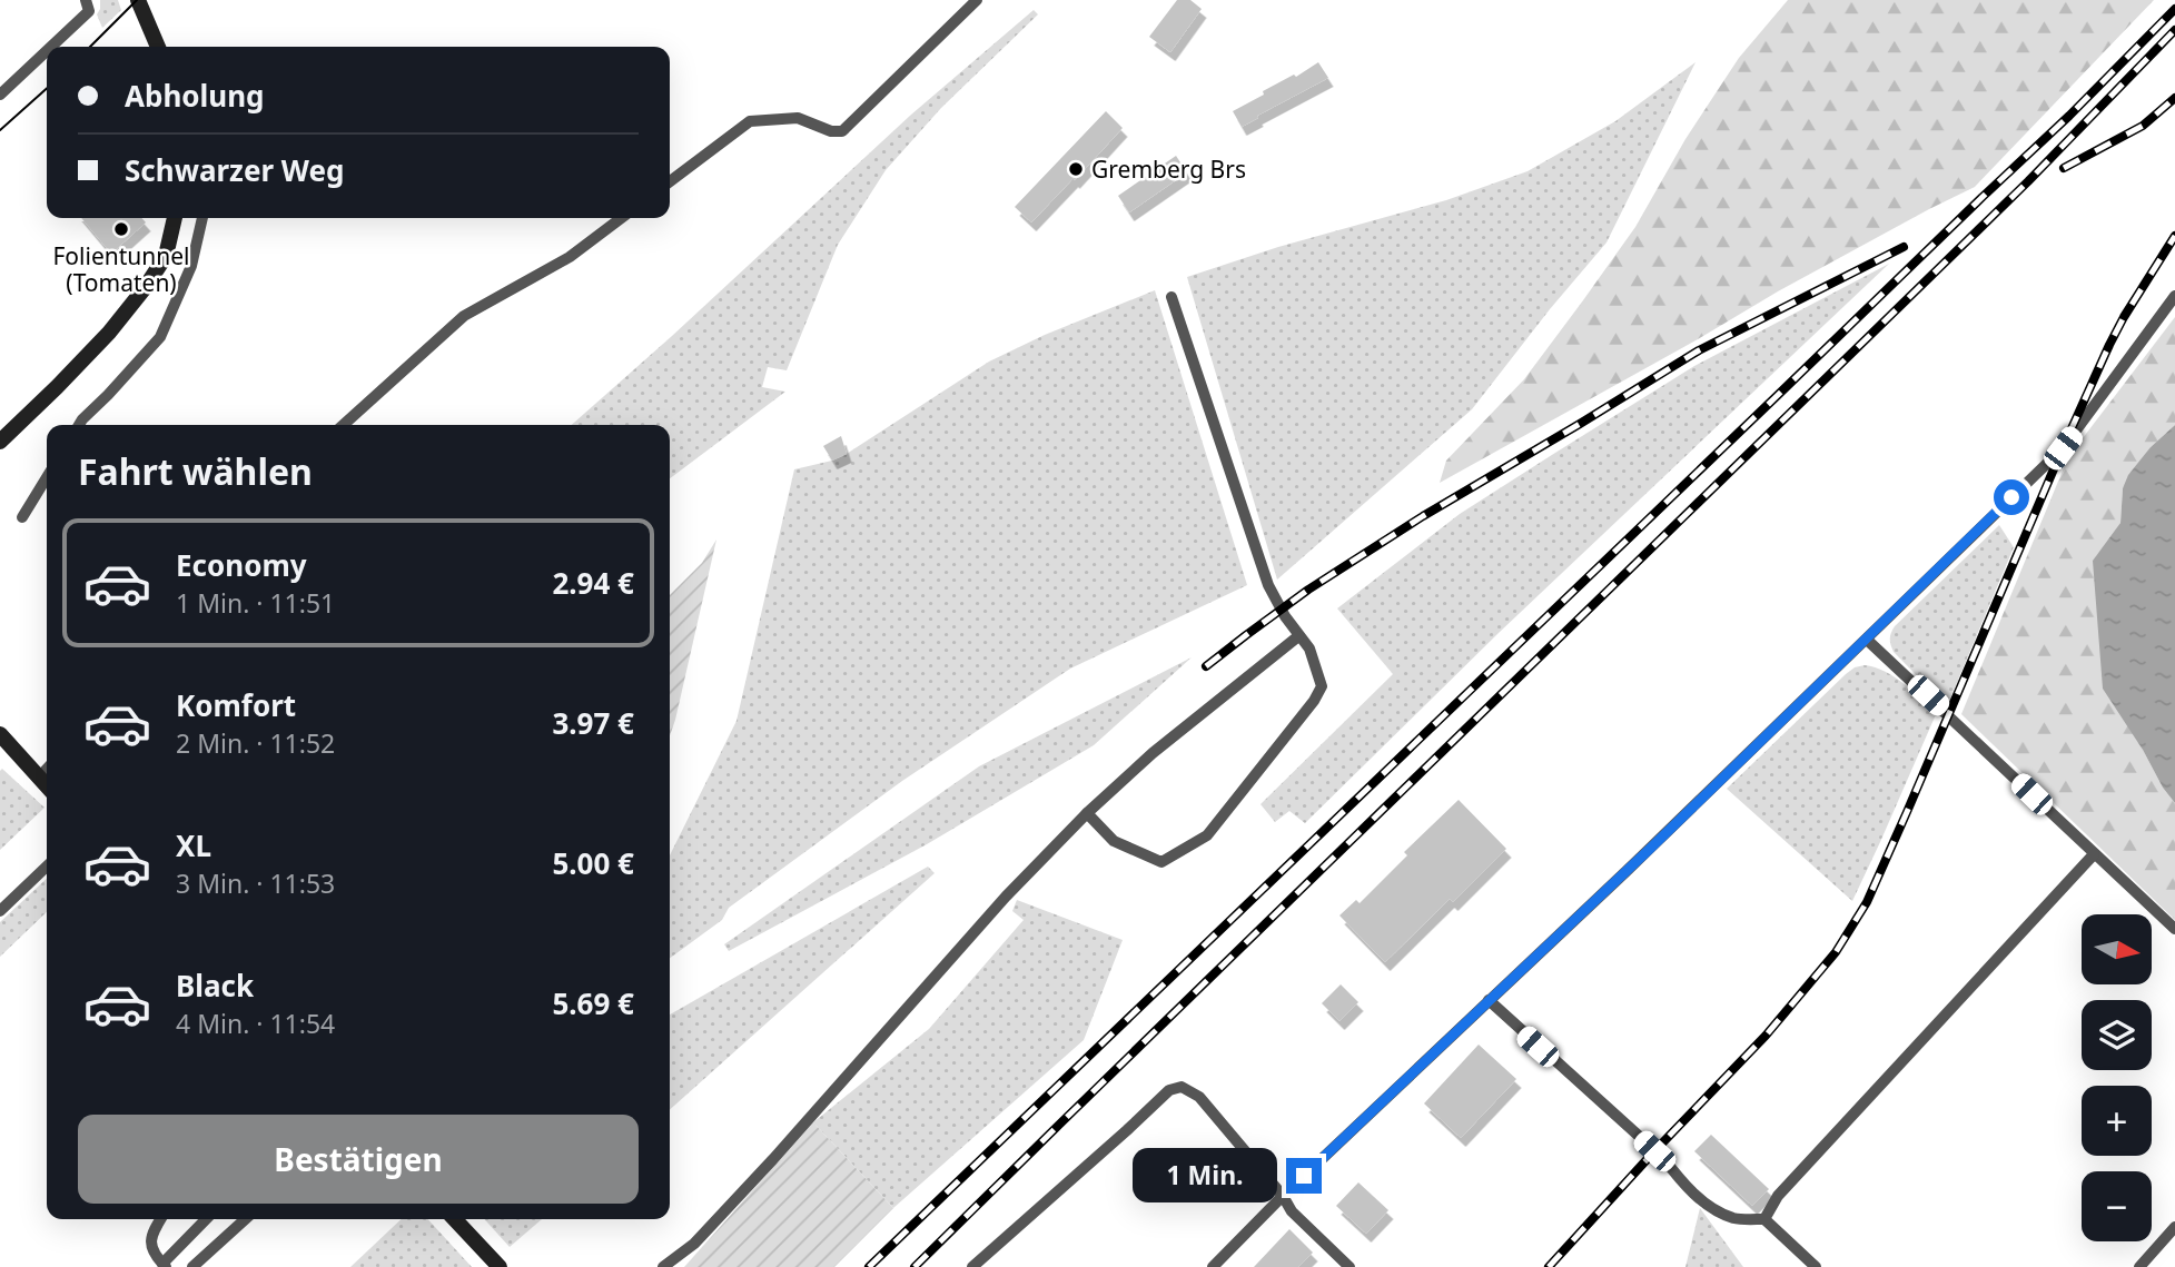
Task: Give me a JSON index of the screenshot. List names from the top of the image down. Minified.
{"places":["Gremberg Brs","Folientunnel (Tomaten)"],"north":"right","page":{"banner":["Abholung","Schwarzer Weg"],"heading":"Fahrt wählen","list":[{"name":"Economy","note":"1 Min. · 11:51","value":"2.94 €"},{"name":"Komfort","note":"2 Min. · 11:52","value":"3.97 €"},{"name":"XL","note":"3 Min. · 11:53","value":"5.00 €"},{"name":"Black","note":"4 Min. · 11:54","value":"5.69 €"}],"map_buttons":["+","−"],"buttons":"Bestätigen","bubble":"1 Min."}}
